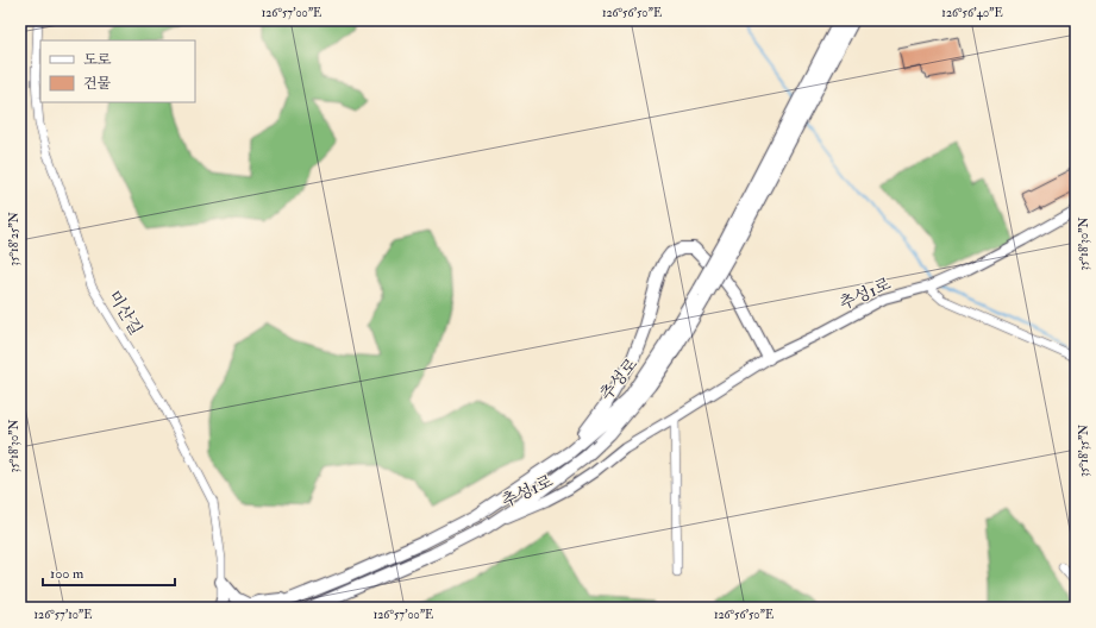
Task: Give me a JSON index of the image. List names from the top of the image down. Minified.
{"streets":{"main road":["추성로"],"street":["추성1로","미산길"]},"crossings":[["추성1로","추성로"]],"legend":["도로","건물"],"scale_bar":"100 m","coordinates":["126°57'00\"E","126°56'50\"E","126°56'40\"E","35°18'25\"N","35°18'30\"N","35°18'35\"N","126°57'10\"E"]}
